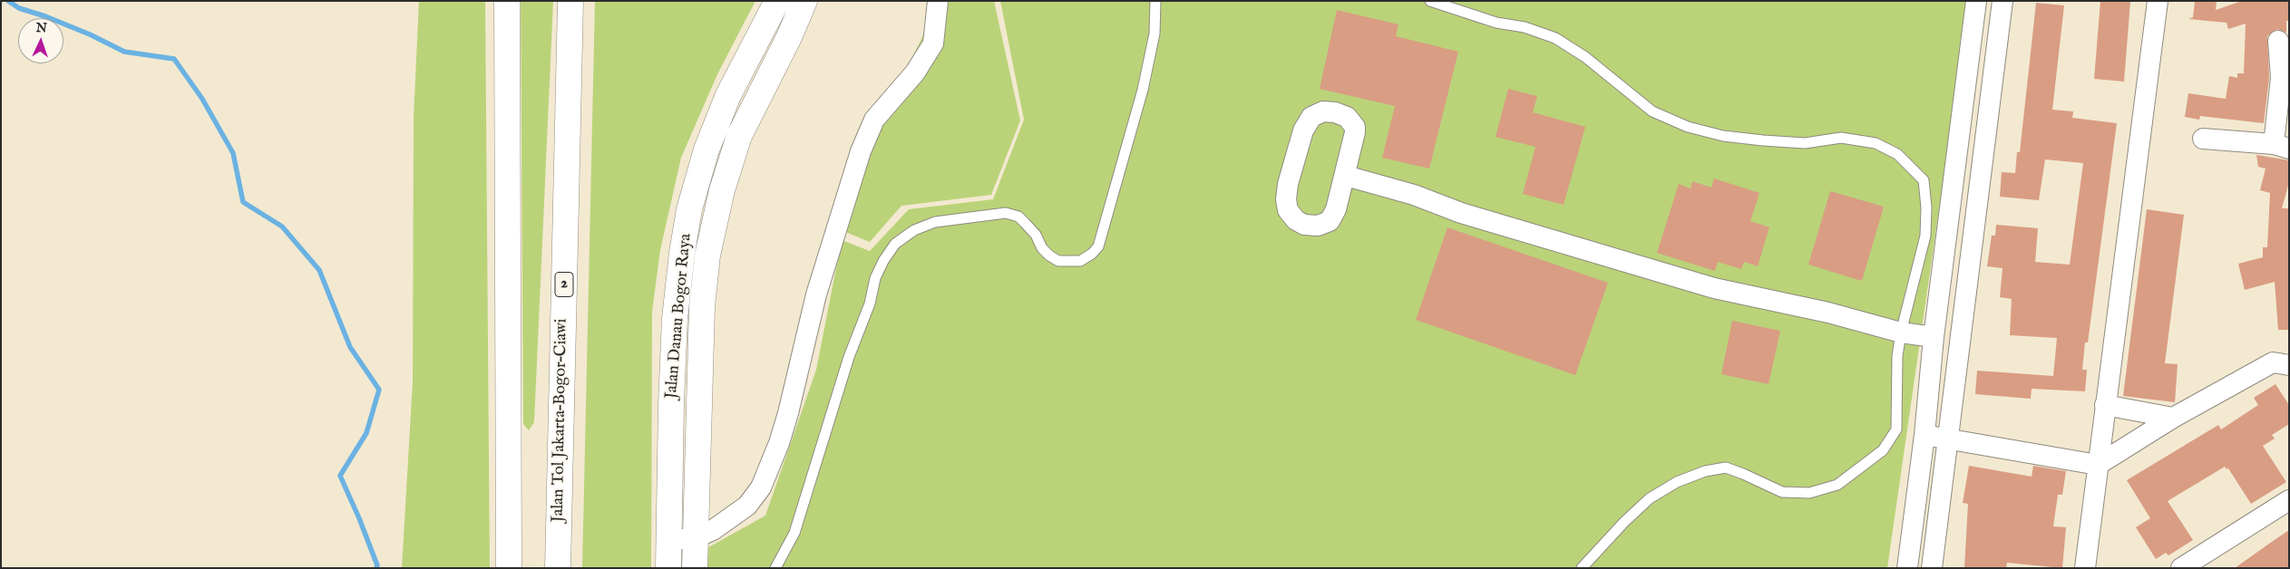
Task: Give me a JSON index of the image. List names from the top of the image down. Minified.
{"streets":{"main road":["2","Jalan Danau Bogor Raya","Jalan Tol Jakarta–Bogor–Ciawi"]},"north":"top"}
